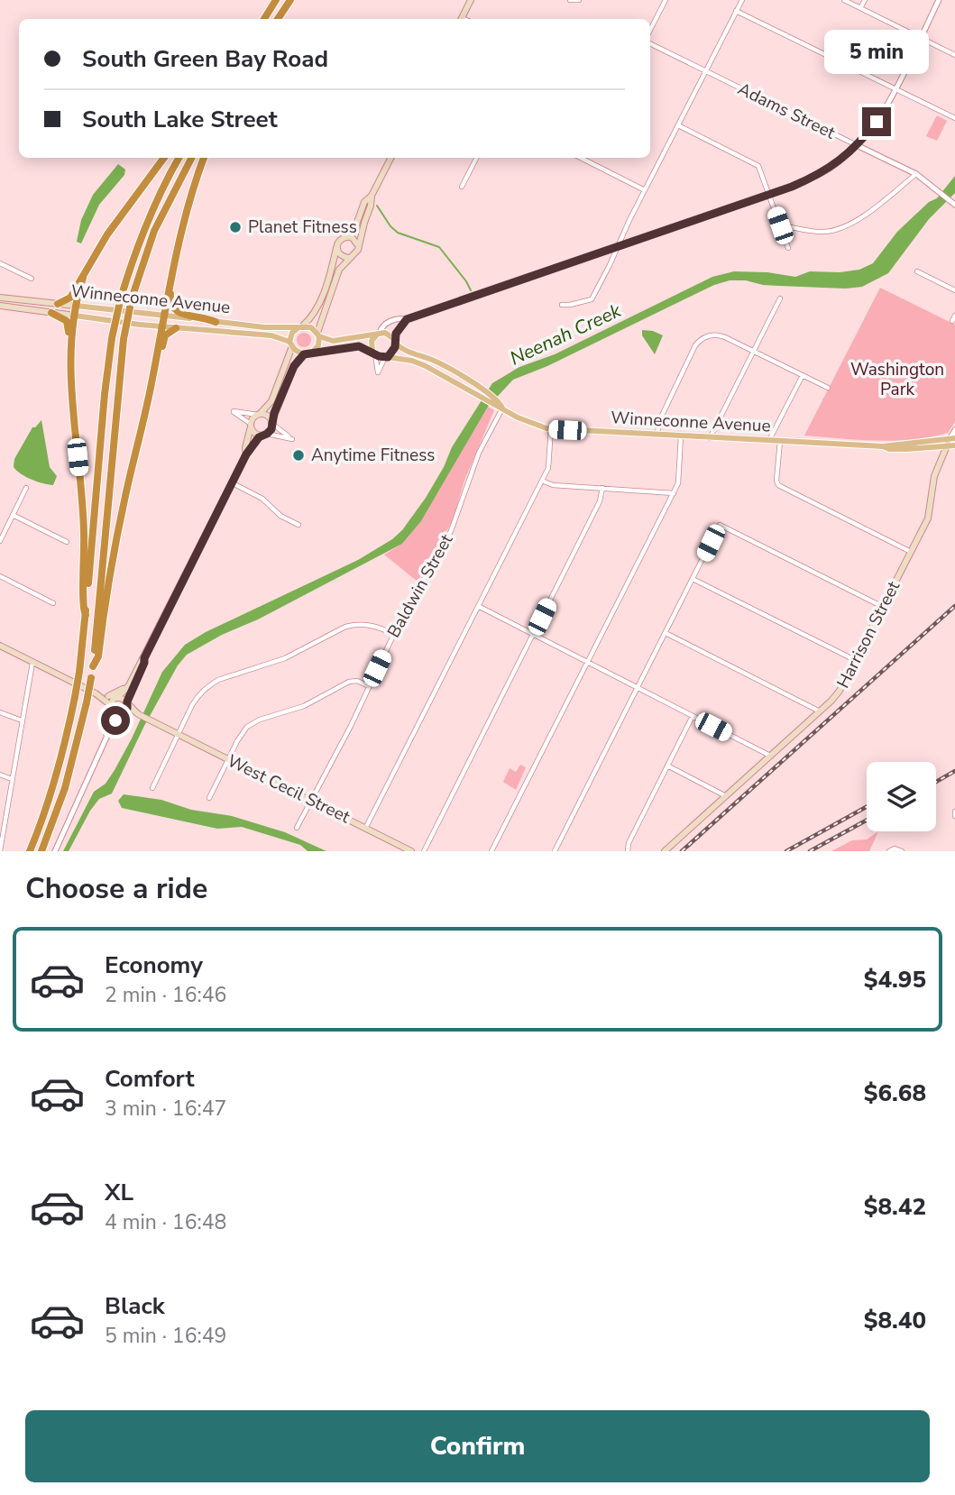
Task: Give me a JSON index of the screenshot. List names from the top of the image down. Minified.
{"streets":{"main road":["Winneconne Avenue","Harrison Street","West Cecil Street"],"street":["Adams Street","Baldwin Street"]},"crossings":[["Winneconne Avenue","Baldwin Street"],["Winneconne Avenue","Harrison Street"],["Baldwin Street","West Cecil Street"]],"water":["Neenah Creek"],"parks":["Washington Park"],"places":["Planet Fitness","Anytime Fitness"],"page":{"banner":["South Green Bay Road","South Lake Street"],"bubble":"5 min","heading":"Choose a ride","list":[{"name":"Economy","note":"2 min · 16:46","value":"$4.95"},{"name":"Comfort","note":"3 min · 16:47","value":"$6.68"},{"name":"XL","note":"4 min · 16:48","value":"$8.42"},{"name":"Black","note":"5 min · 16:49","value":"$8.40"}],"buttons":"Confirm"}}
